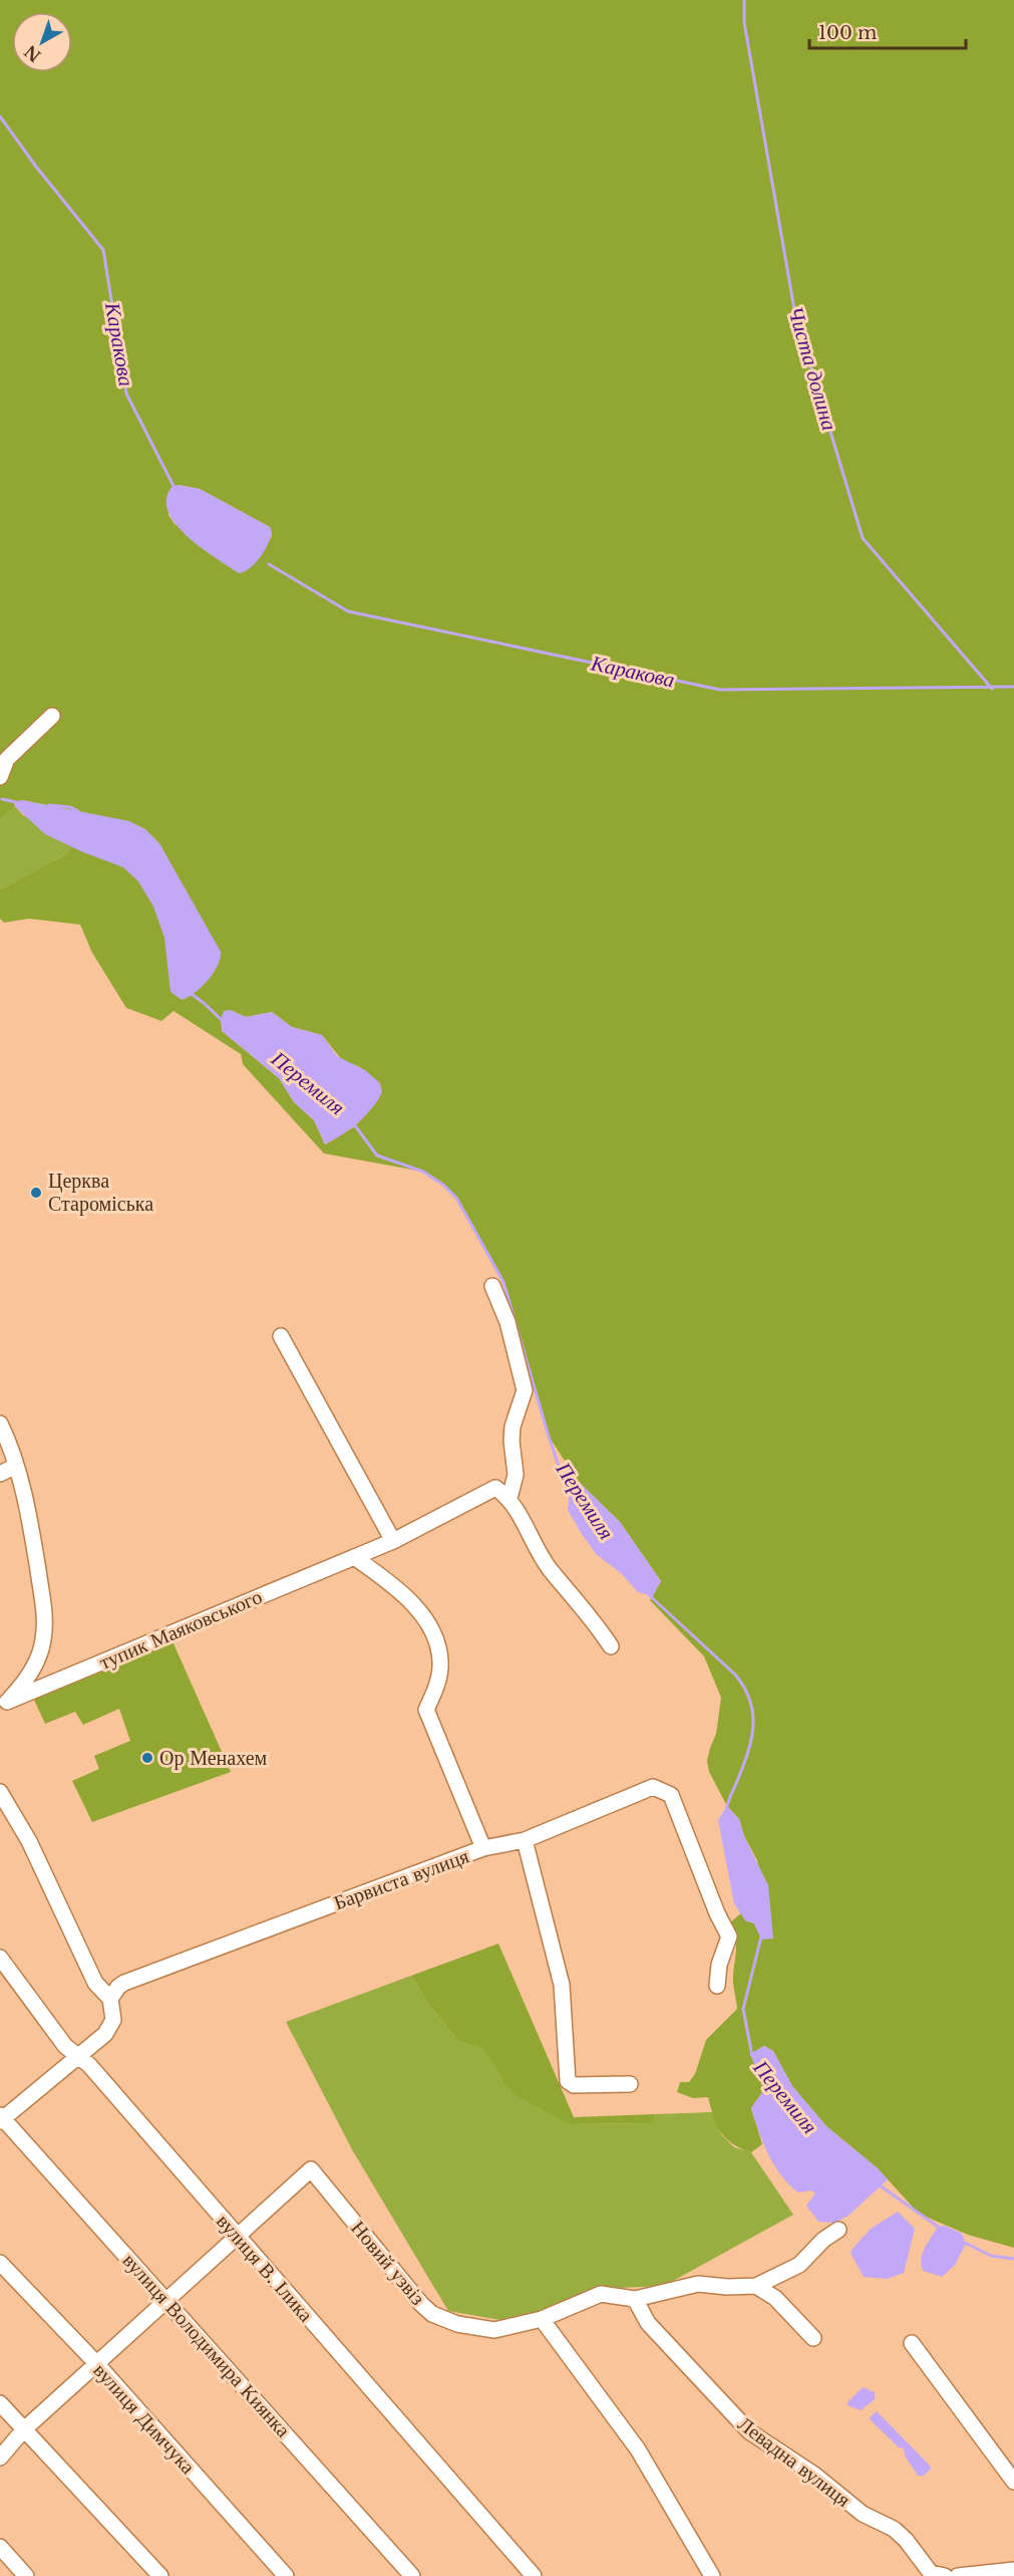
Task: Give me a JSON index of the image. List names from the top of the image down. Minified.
{"streets":{"street":["тупик Маяковського","Барвиста вулиця","Новий узвіз","вулиця В. Ілика","вулиця Володимира Киянка","вулиця Димчука","Левадна вулиця"]},"crossings":[["Новий узвіз","вулиця В. Ілика"],["Новий узвіз","Левадна вулиця"]],"water":["Каракова","Чиста долина","Перемиля"],"places":["Церква Староміська","Ор Менахем"],"scale_bar":"100 m","north":"bottom left"}
